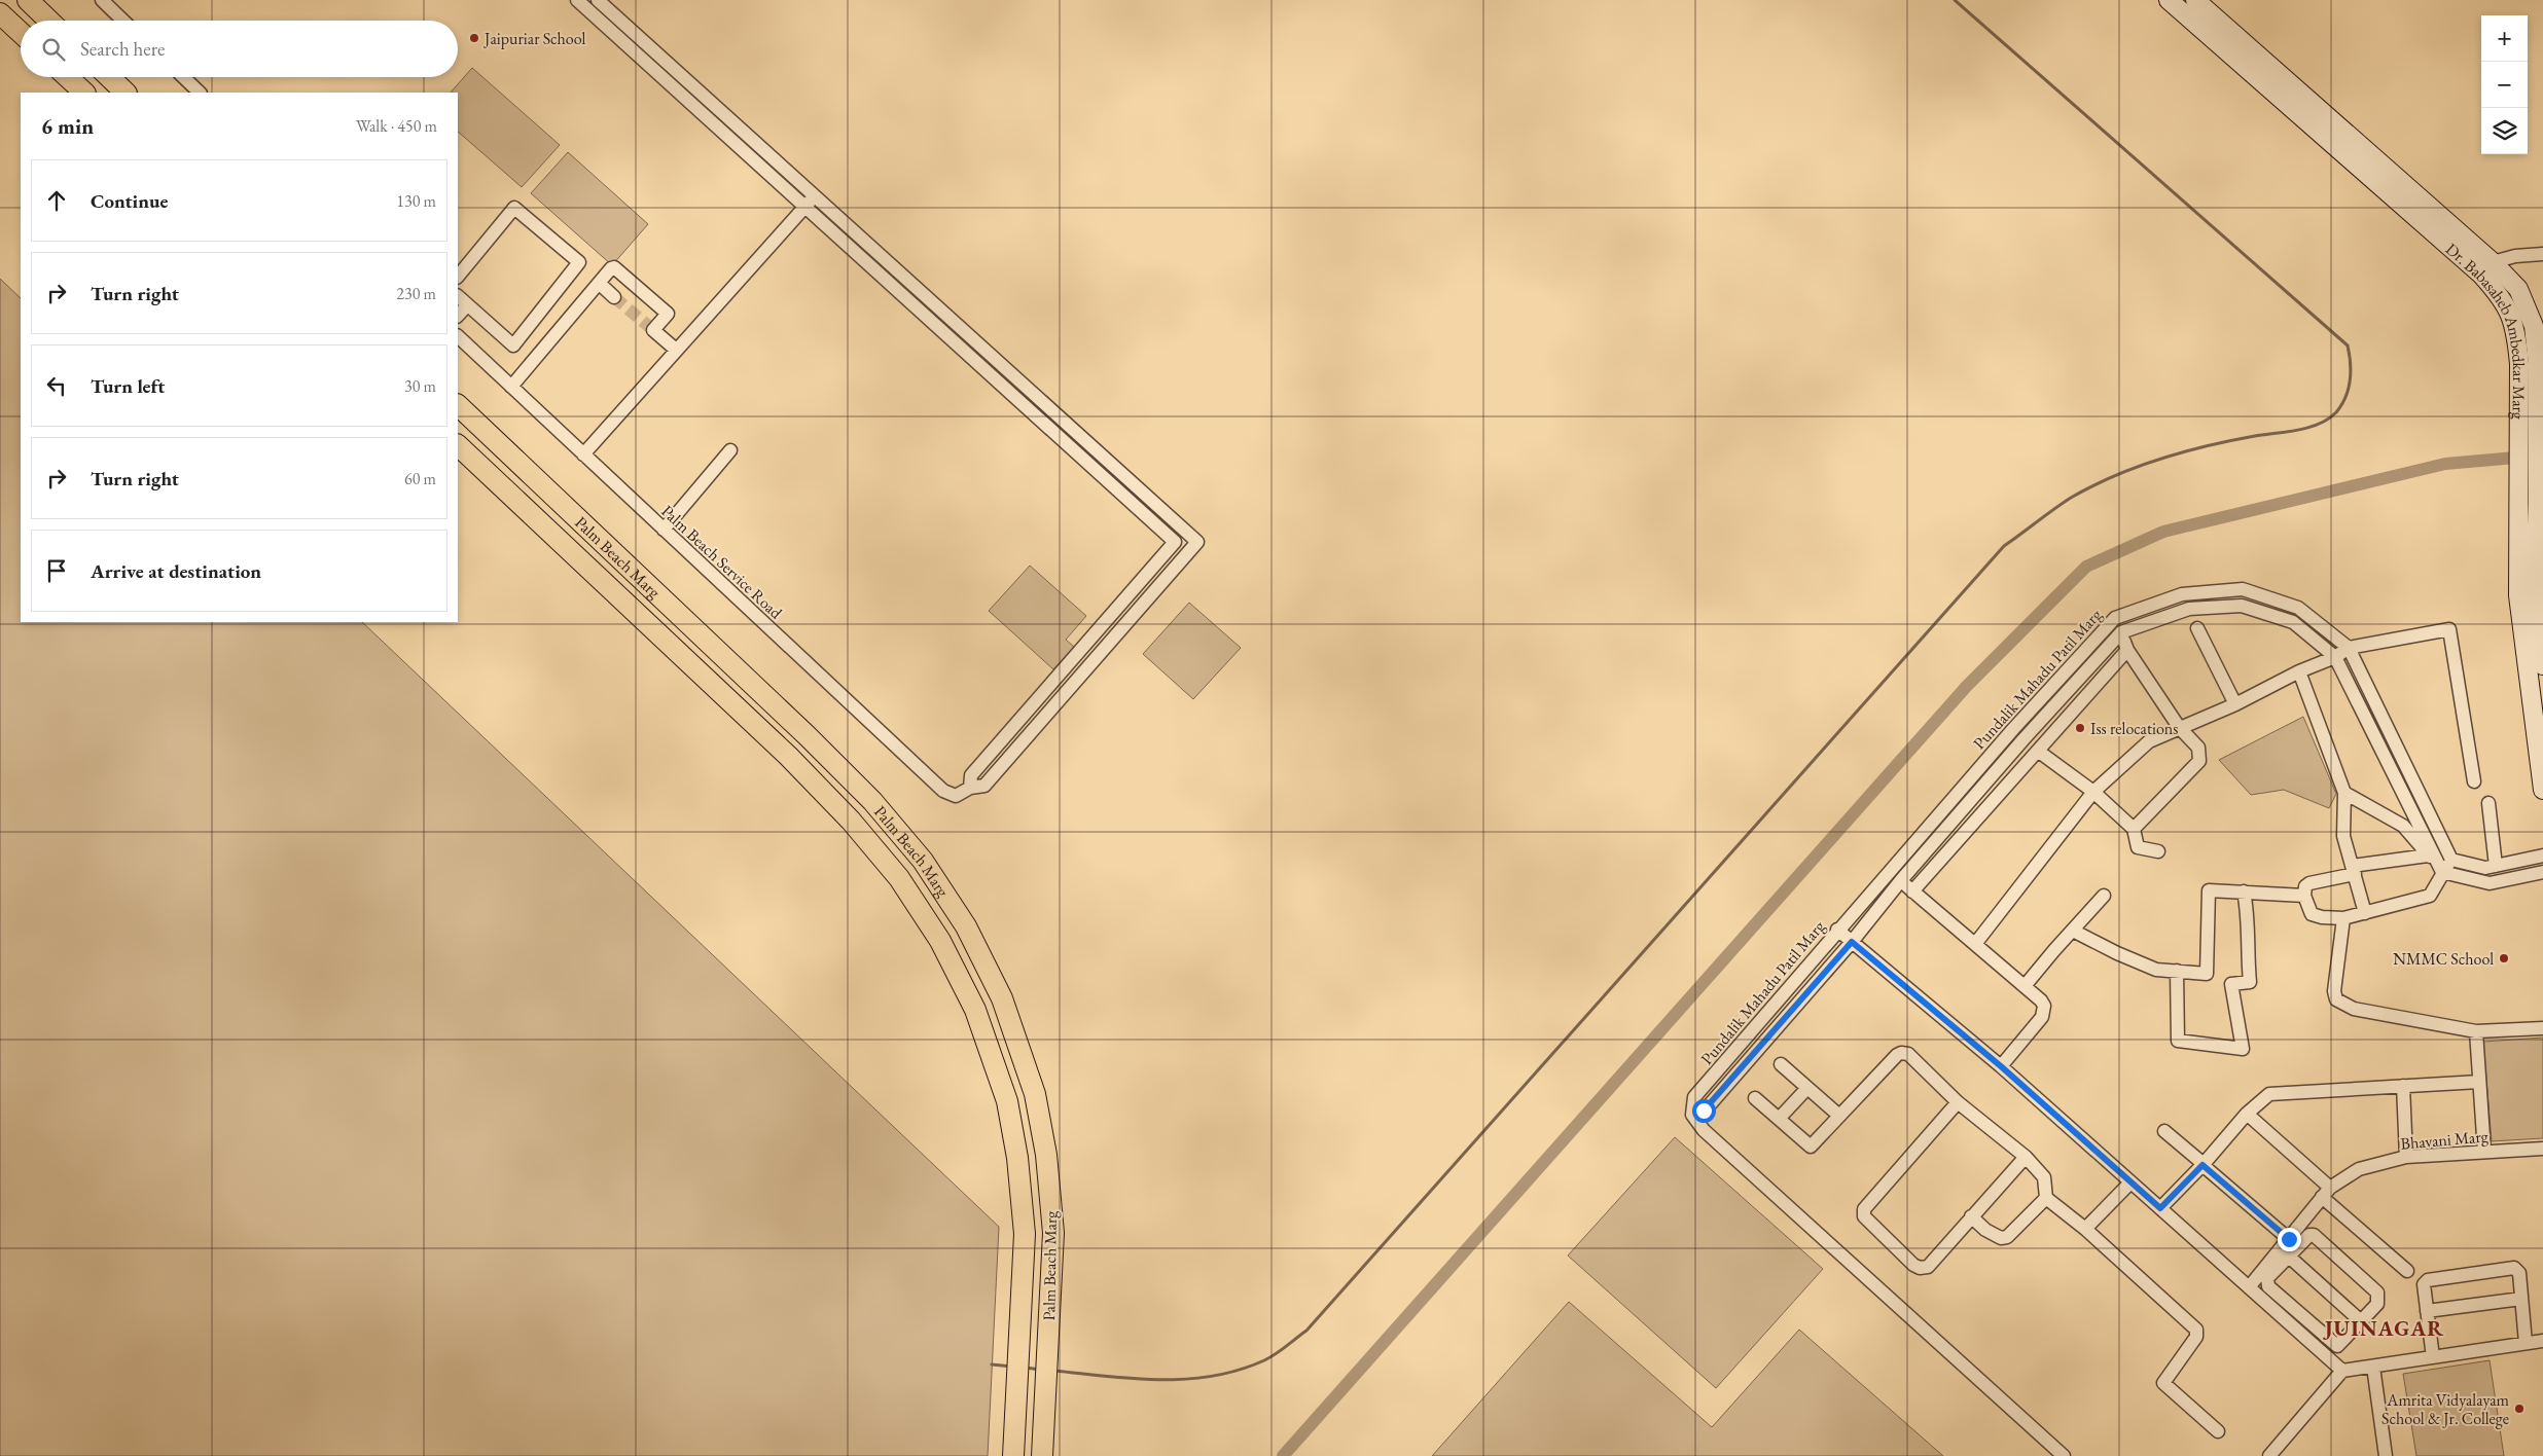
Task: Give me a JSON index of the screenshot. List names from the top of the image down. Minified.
{"streets":{"main road":["Dr. Babasaheb Ambedkar Marg","Palm Beach Marg"],"street":["Palm Beach Service Road","Pundalik Mahadu Patil Marg","Bhavani Marg"]},"districts":["JUINAGAR"],"places":["Jaipuriar School","Iss relocations","NMMC School","Amrita Vidyalayam School & Jr. College"],"page":{"map_buttons":["+","−"],"search":"Search here","heading":["6 min","Walk · 450 m"],"list":[["Continue","130 m"],["Turn right","230 m"],["Turn left","30 m"],["Turn right","60 m"],"Arrive at destination"]}}
